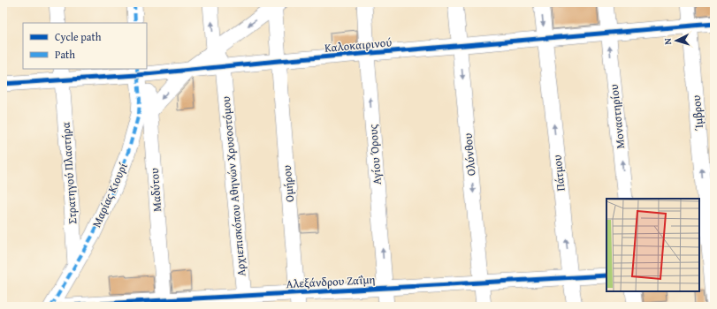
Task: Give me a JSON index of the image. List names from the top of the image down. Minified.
{"streets":{"street":["Καλοκαιρινού","Ίμβρου","Μοναστηρίου","Αγίου Όρους","Ολύνθου","Στρατηγού Πλαστήρα","Πάτμου","Ομήρου","Αρχιεπισκόπου Αθηνών Χρυσοστόμου","Μαδύτου","Μαρίας Κιουρί","Αλεξάνδρου Ζαΐμη"]},"crossings":[["Καλοκαιρινού","Ίμβρου"],["Καλοκαιρινού","Μοναστηρίου"],["Καλοκαιρινού","Αγίου Όρους"],["Καλοκαιρινού","Ολύνθου"],["Καλοκαιρινού","Στρατηγού Πλαστήρα"],["Καλοκαιρινού","Πάτμου"],["Καλοκαιρινού","Ομήρου"],["Καλοκαιρινού","Αρχιεπισκόπου Αθηνών Χρυσοστόμου"],["Καλοκαιρινού","Μαδύτου"],["Καλοκαιρινού","Μαρίας Κιουρί"],["Αγίου Όρους","Αλεξάνδρου Ζαΐμη"],["Ολύνθου","Αλεξάνδρου Ζαΐμη"],["Στρατηγού Πλαστήρα","Μαρίας Κιουρί"],["Πάτμου","Αλεξάνδρου Ζαΐμη"],["Ομήρου","Αλεξάνδρου Ζαΐμη"],["Αρχιεπισκόπου Αθηνών Χρυσοστόμου","Αλεξάνδρου Ζαΐμη"],["Μαδύτου","Μαρίας Κιουρί"],["Μαδύτου","Αλεξάνδρου Ζαΐμη"]],"one_way":["Ίμβρου","Μοναστηρίου","Αγίου Όρους","Ολύνθου"],"legend":["Cycle path","Path"],"north":"left"}
